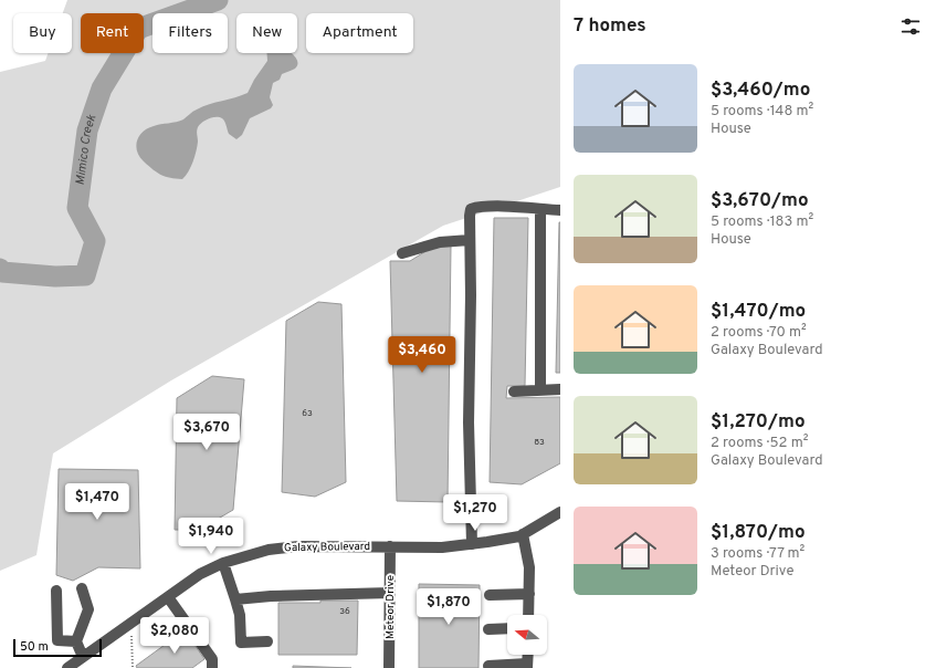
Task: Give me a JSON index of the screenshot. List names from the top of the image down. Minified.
{"streets":{"street":["Galaxy Boulevard","Meteor Drive"]},"crossings":[["Galaxy Boulevard","Meteor Drive"]],"water":["Mimico Creek"],"house_numbers":["63","83","36"],"scale_bar":"50 m","north":"left","page":{"heading":"7 homes","chip":["Buy","Rent","Filters","New","Apartment"],"list":[{"name":"$3,460/mo","note":"5 rooms · 148 m² · House"},{"name":"$3,670/mo","note":"5 rooms · 183 m² · House"},{"name":"$1,470/mo","note":"2 rooms · 70 m² · Galaxy Boulevard"},{"name":"$1,270/mo","note":"2 rooms · 52 m² · Galaxy Boulevard"},{"name":"$1,870/mo","note":"3 rooms · 77 m² · Meteor Drive"}],"price":["$3,460","$3,670","$1,470","$1,270","$1,940","$1,870","$2,080"],"scale":"50 m"}}
